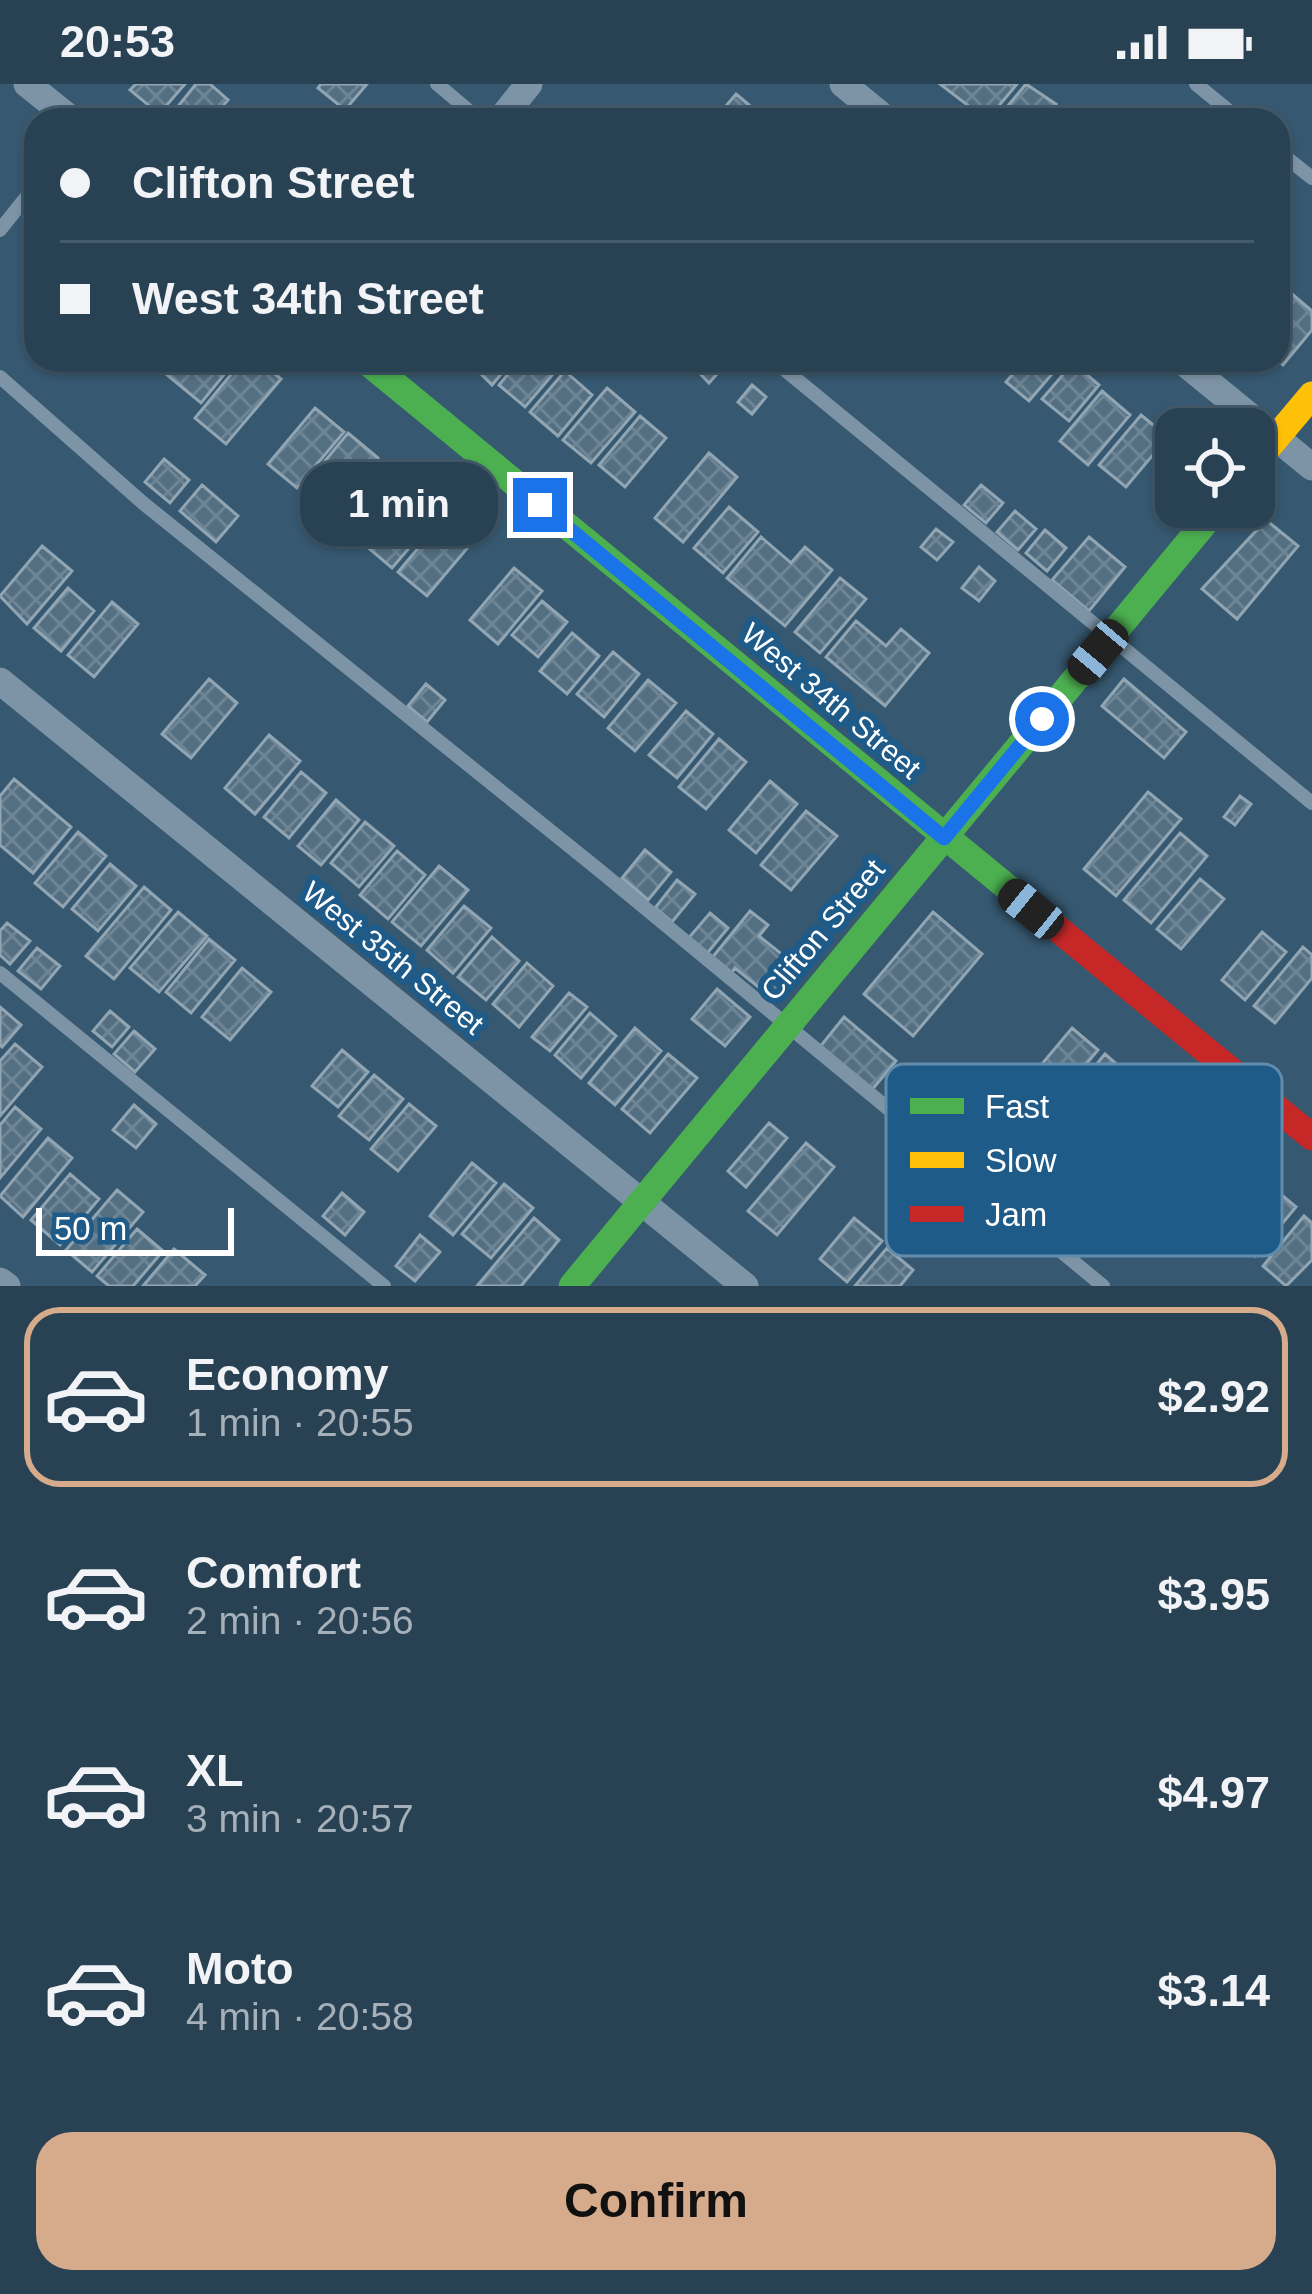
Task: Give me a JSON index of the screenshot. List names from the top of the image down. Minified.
{"streets":{"street":["West 34th Street","Clifton Street","West 35th Street"]},"crossings":[["West 34th Street","Clifton Street"],["Clifton Street","West 35th Street"]],"legend":["Fast","Slow","Jam"],"scale_bar":"50 m","page":{"status":"20:53","banner":["Clifton Street","West 34th Street"],"bubble":"1 min","scale":"50 m","list":[{"name":"Economy","note":"1 min · 20:55","value":"$2.92"},{"name":"Comfort","note":"2 min · 20:56","value":"$3.95"},{"name":"XL","note":"3 min · 20:57","value":"$4.97"},{"name":"Moto","note":"4 min · 20:58","value":"$3.14"}],"buttons":"Confirm"}}
